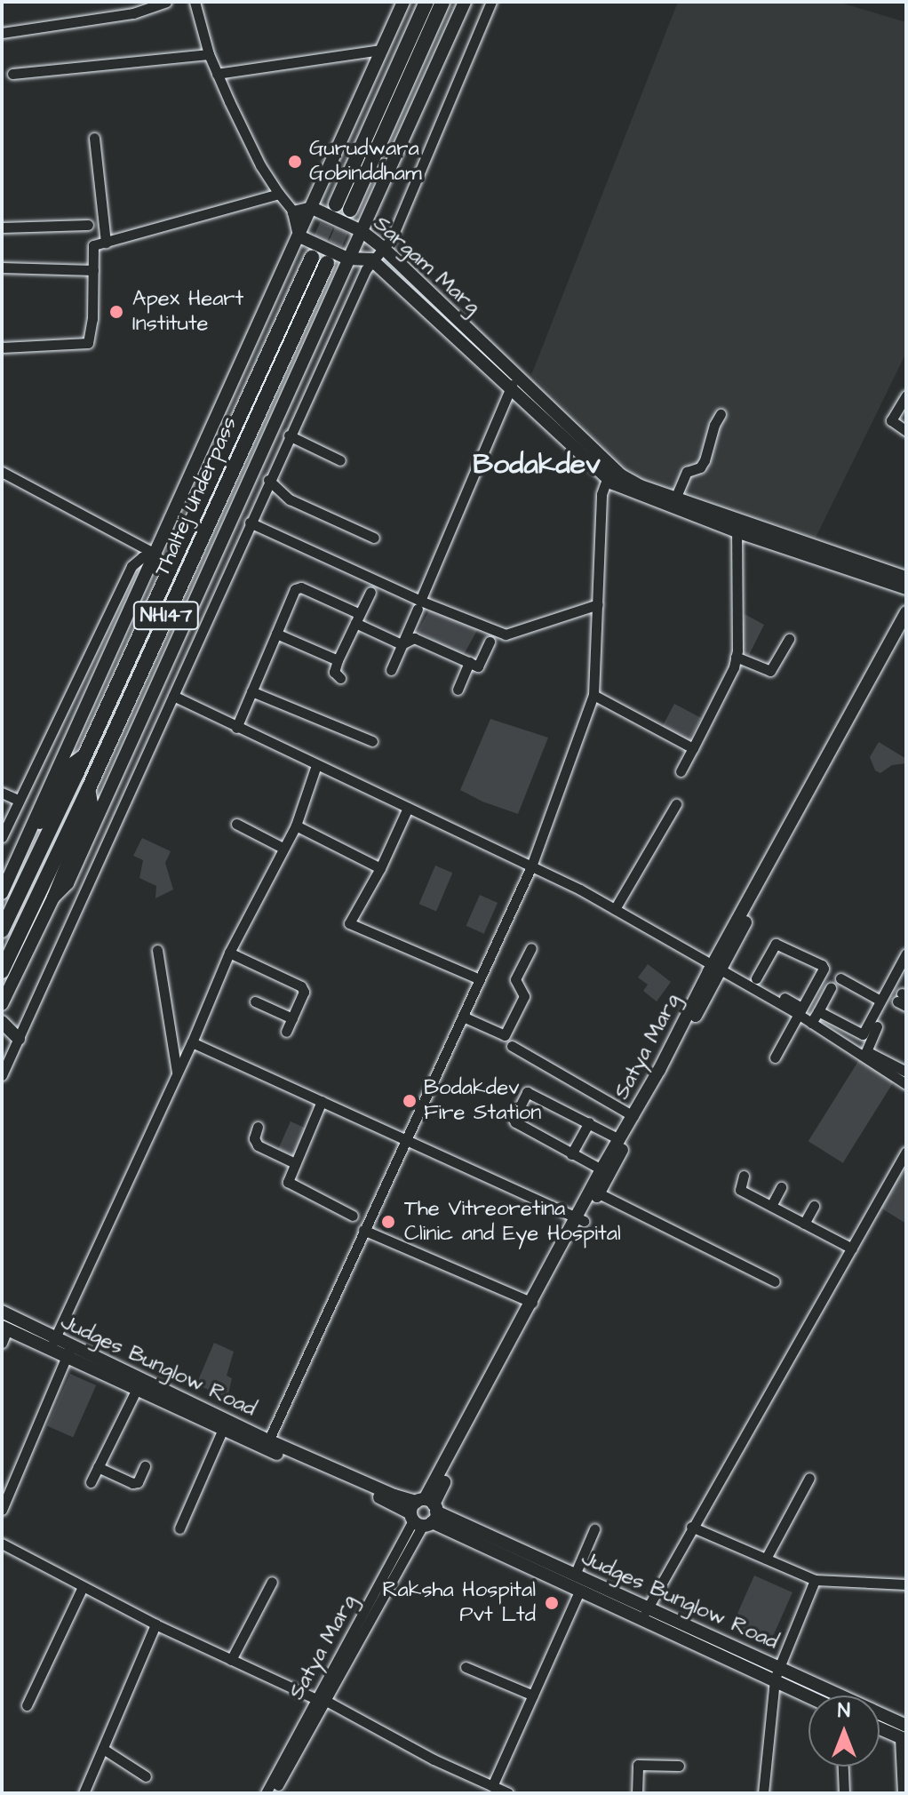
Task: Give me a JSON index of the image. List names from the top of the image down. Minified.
{"streets":{"highway":["Thaltej Underpass","NH147"],"main road":["Sargam Marg","Satya Marg","Judges Bunglow Road"]},"crossings":[["Thaltej Underpass","NH147"],["Satya Marg","Judges Bunglow Road"]],"districts":["Bodakdev"],"places":["Gurudwara Gobinddham","Apex Heart Institute","Bodakdev Fire Station","The Vitreoretina Clinic and Eye Hospital","Raksha Hospital Pvt Ltd"],"north":"top"}
